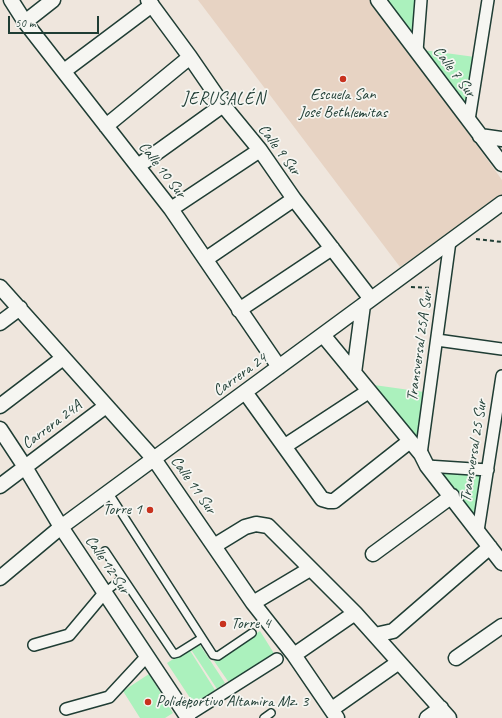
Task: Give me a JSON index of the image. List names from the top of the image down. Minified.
{"streets":{"street":["Calle 7 Sur","Calle 9 Sur","Calle 10 Sur","Transversal 25A Sur","Carrera 24","Carrera 24A","Transversal 25 Sur","Calle 11 Sur","Calle 12 Sur"]},"crossings":[["Calle 9 Sur","Carrera 24"],["Calle 10 Sur","Carrera 24"],["Transversal 25A Sur","Carrera 24"],["Carrera 24","Calle 11 Sur"],["Carrera 24","Calle 12 Sur"],["Carrera 24A","Calle 11 Sur"],["Carrera 24A","Calle 12 Sur"]],"districts":["JERUSALÉN"],"places":["Escuela San José Bethlemitas","Torre 1","Torre 4","Polideportivo Altamira Mz. 3"],"scale_bar":"50 m"}
